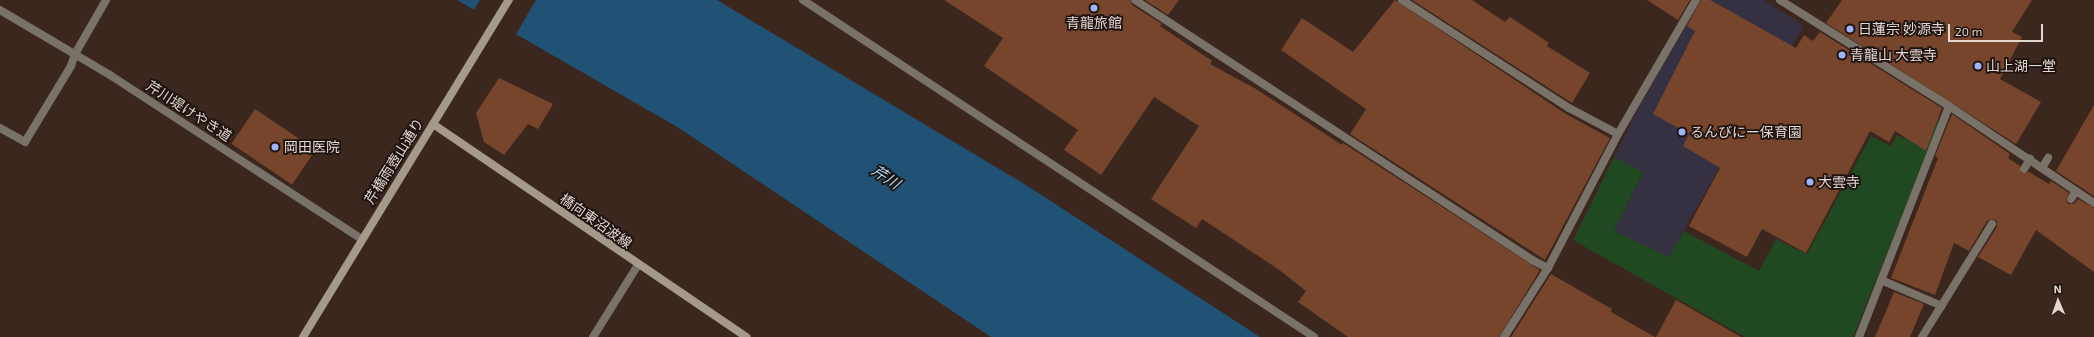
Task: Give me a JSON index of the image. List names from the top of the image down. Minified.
{"streets":{"main road":["芹橋雨壺山通り","橋向東沼波線"],"street":["芹川堤けやき道"]},"crossings":[["芹川堤けやき道","芹橋雨壺山通り"],["芹橋雨壺山通り","橋向東沼波線"]],"water":["芹川"],"places":["青龍旅館","日蓮宗 妙源寺","青龍山 大雲寺","山上湖一堂","るんびにー保育園","岡田医院","大雲寺"],"scale_bar":"20 m","north":"top"}
